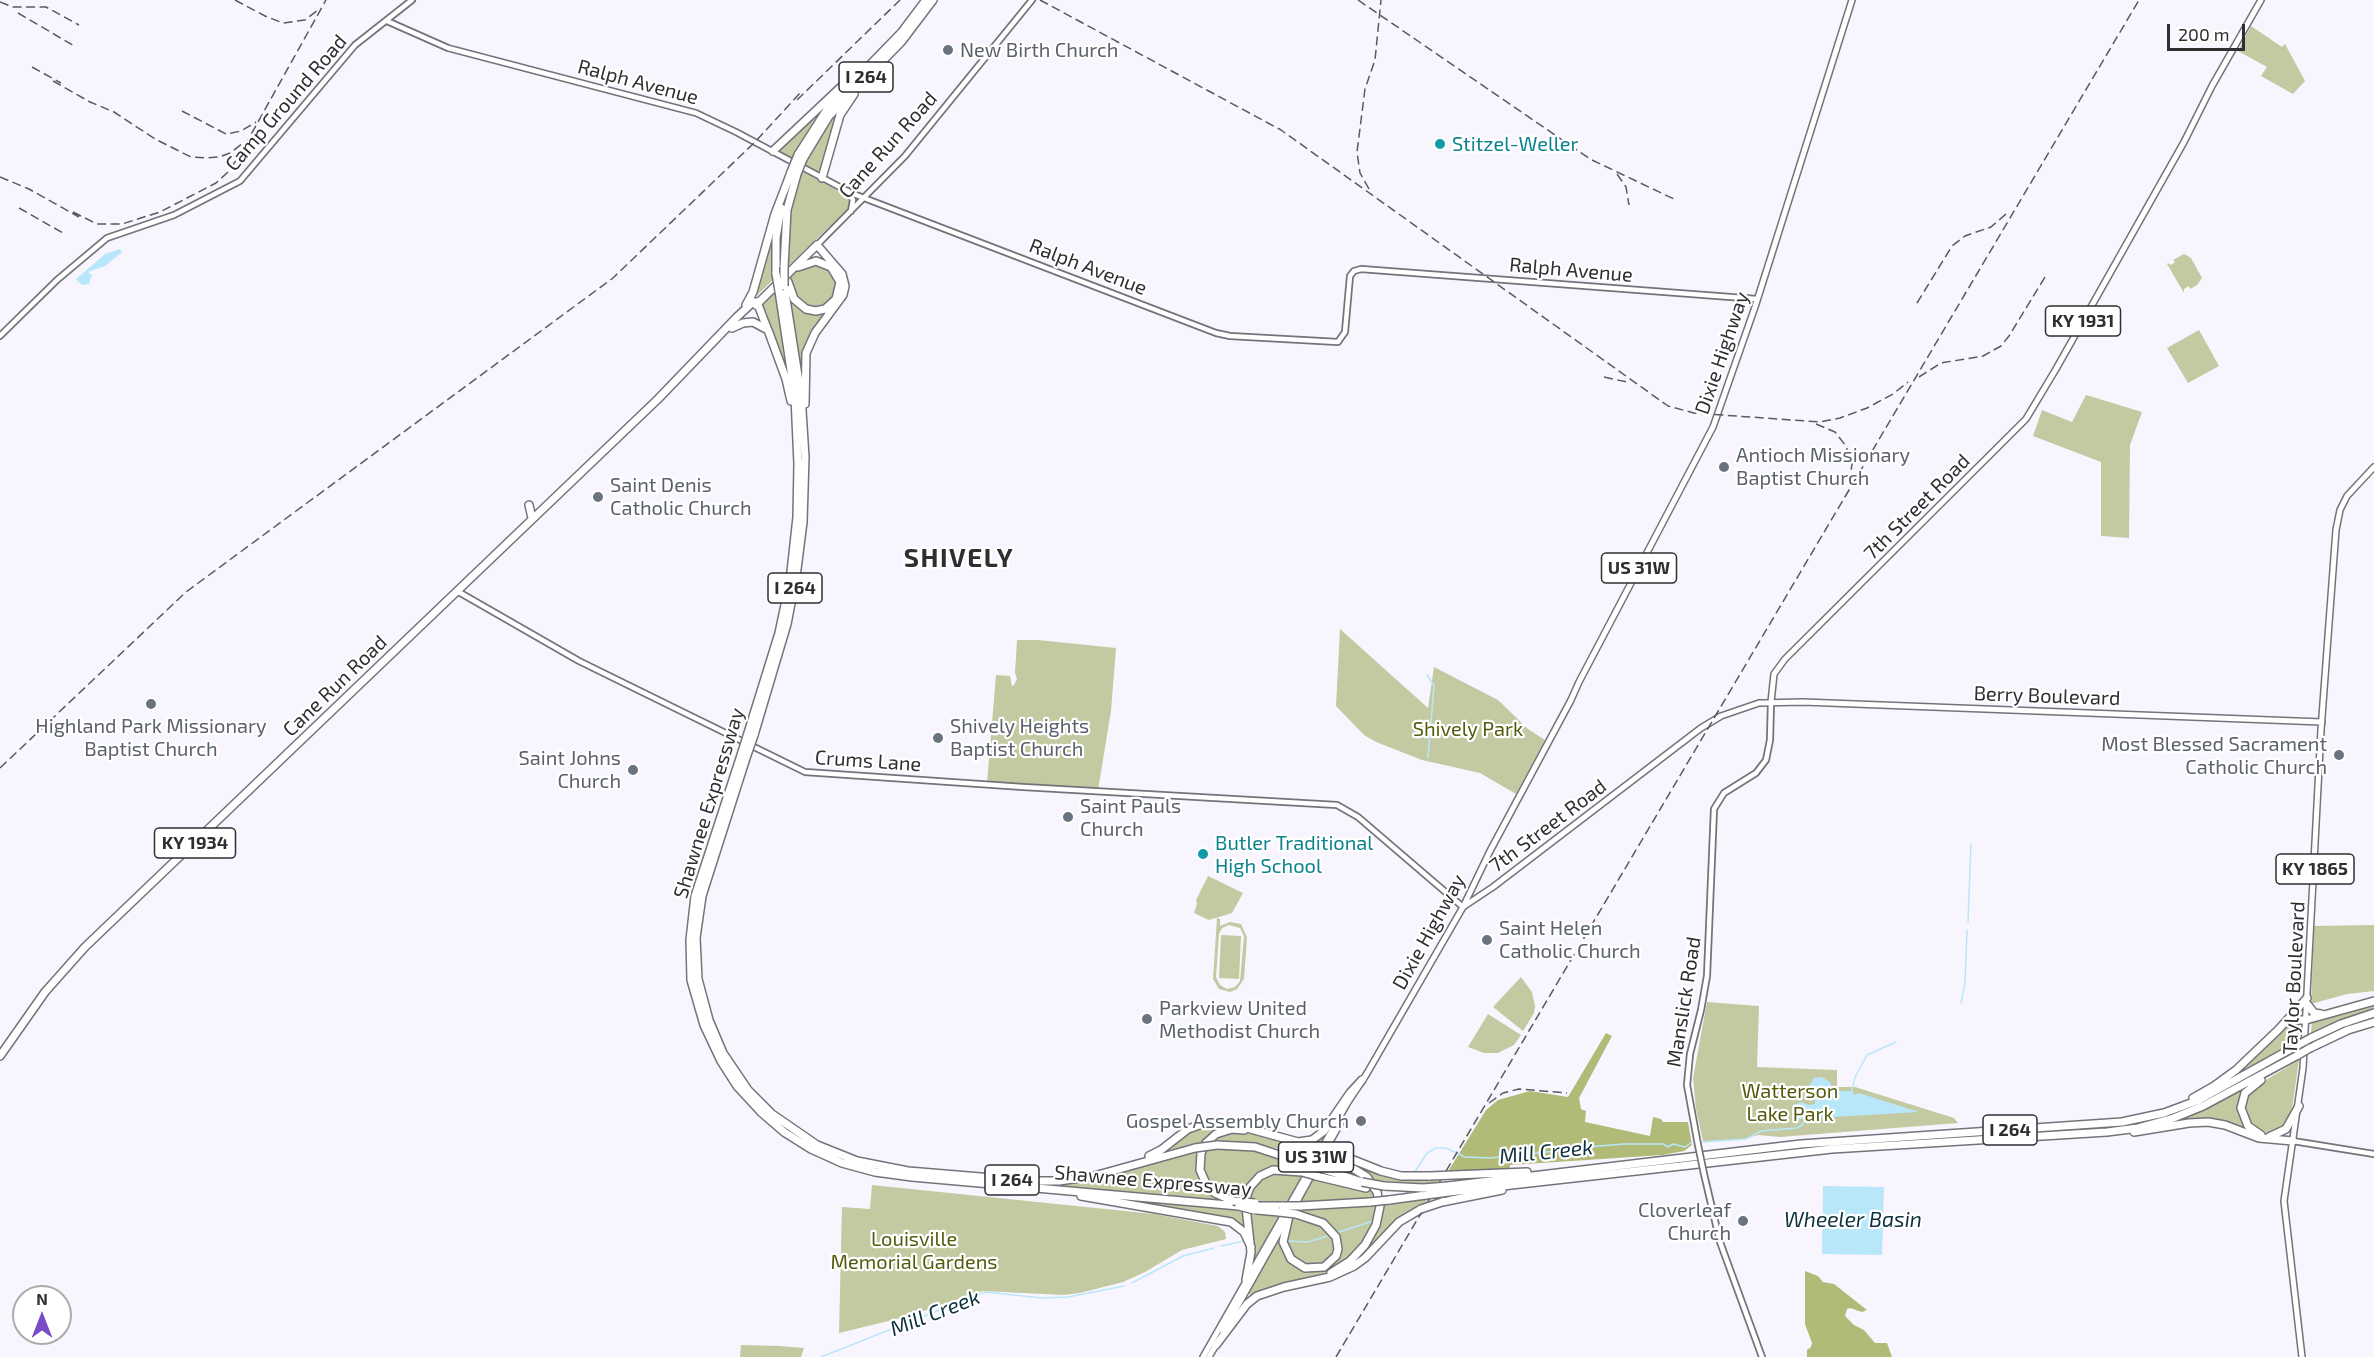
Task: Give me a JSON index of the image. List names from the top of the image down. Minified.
{"streets":{"highway":["I 264","Cane Run Road","Shawnee Expressway","KY 1934"],"main road":["Ralph Avenue","Camp Ground Road","KY 1931","Dixie Highway","7th Street Road","US 31W","Berry Boulevard","Crums Lane","KY 1865","Taylor Boulevard","Manslick Road"]},"crossings":[["I 264","Shawnee Expressway"],["Ralph Avenue","Camp Ground Road"],["Ralph Avenue","Cane Run Road"],["Ralph Avenue","Dixie Highway"],["Cane Run Road","Crums Lane"],["Cane Run Road","Shawnee Expressway"],["Dixie Highway","7th Street Road"],["Dixie Highway","Crums Lane"],["7th Street Road","Berry Boulevard"],["7th Street Road","Crums Lane"],["7th Street Road","Manslick Road"],["Berry Boulevard","Taylor Boulevard"],["Berry Boulevard","Manslick Road"]],"districts":["SHIVELY"],"water":["Mill Creek","Wheeler Basin"],"parks":["Shively Park","Watterson Lake Park","Louisville Memorial Gardens"],"places":["New Birth Church","Stitzel-Weller","Antioch Missionary Baptist Church","Saint Denis Catholic Church","Highland Park Missionary Baptist Church","Shively Heights Baptist Church","Most Blessed Sacrament Catholic Church","Saint Johns Church","Saint Pauls Church","Butler Traditional High School","Saint Helen Catholic Church","Parkview United Methodist Church","Gospel Assembly Church","Cloverleaf Church"],"scale_bar":"200 m","north":"top"}
